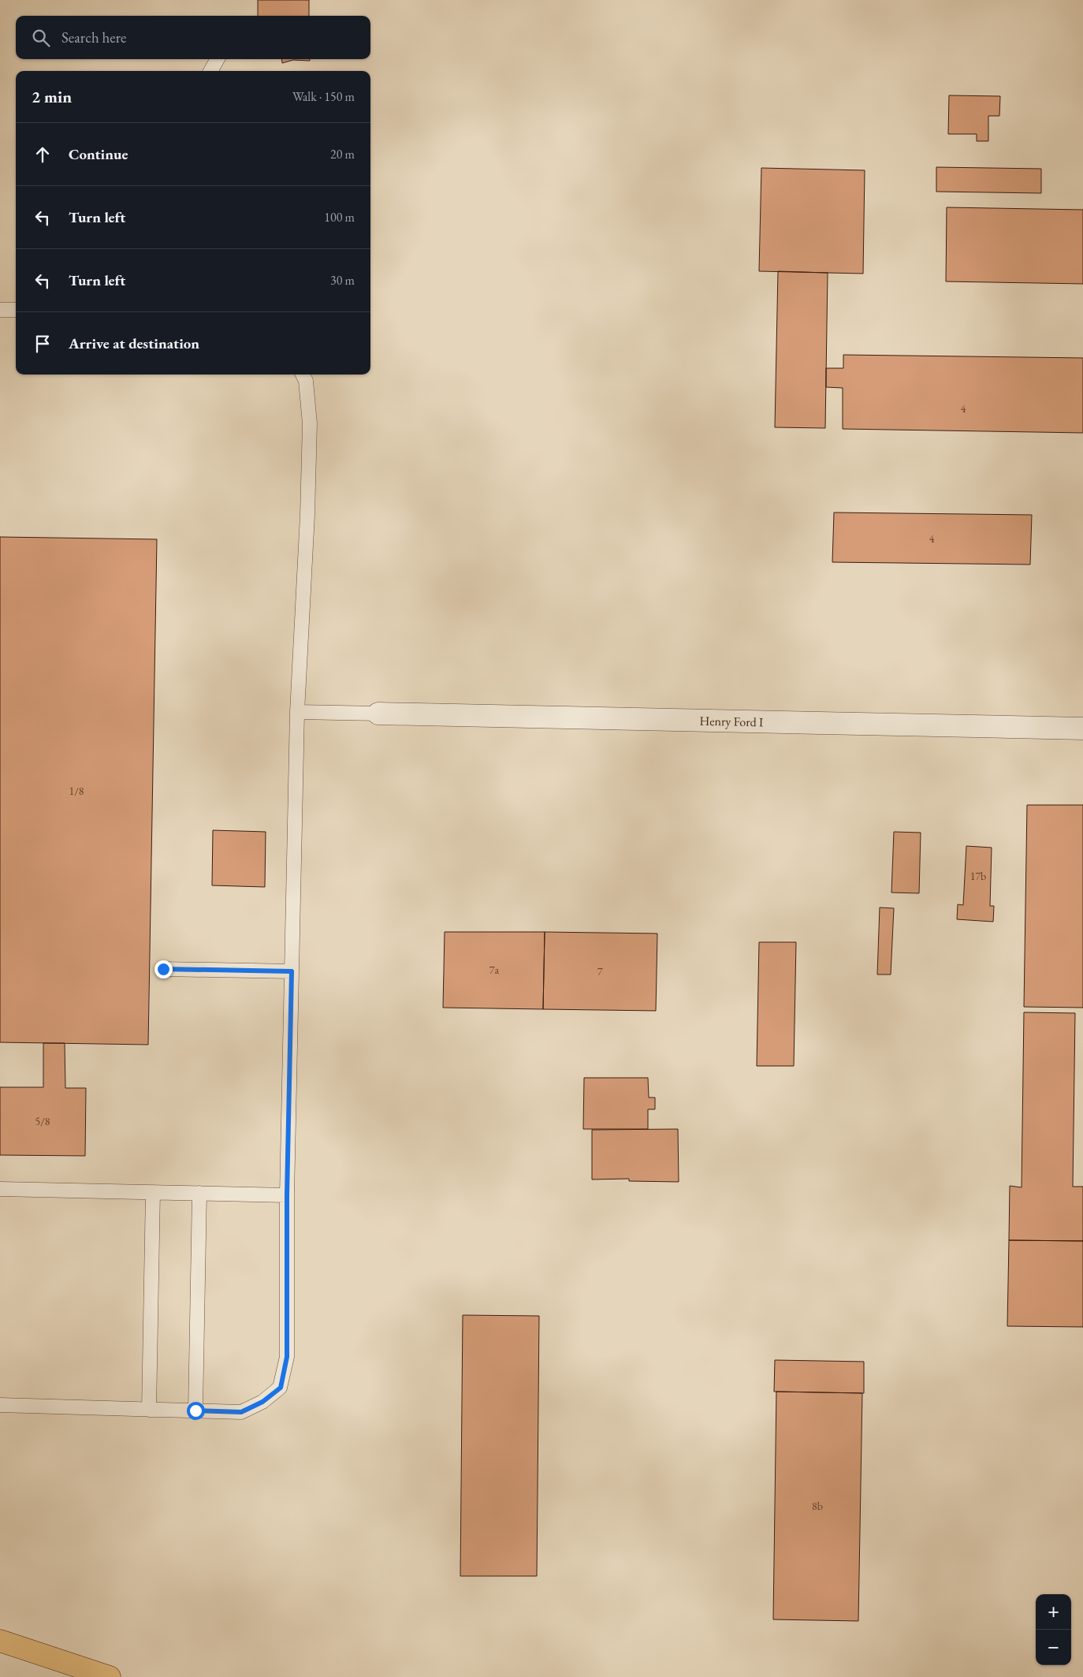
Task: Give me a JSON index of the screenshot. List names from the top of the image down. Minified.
{"streets":{"street":["Henry Ford I"]},"house_numbers":["4","4","1/8","17b","7a","7","5/8","8b"],"page":{"search":"Search here","heading":["2 min","Walk · 150 m"],"list":[["Continue","20 m"],["Turn left","100 m"],["Turn left","30 m"],"Arrive at destination"],"map_buttons":["+","−"]}}
